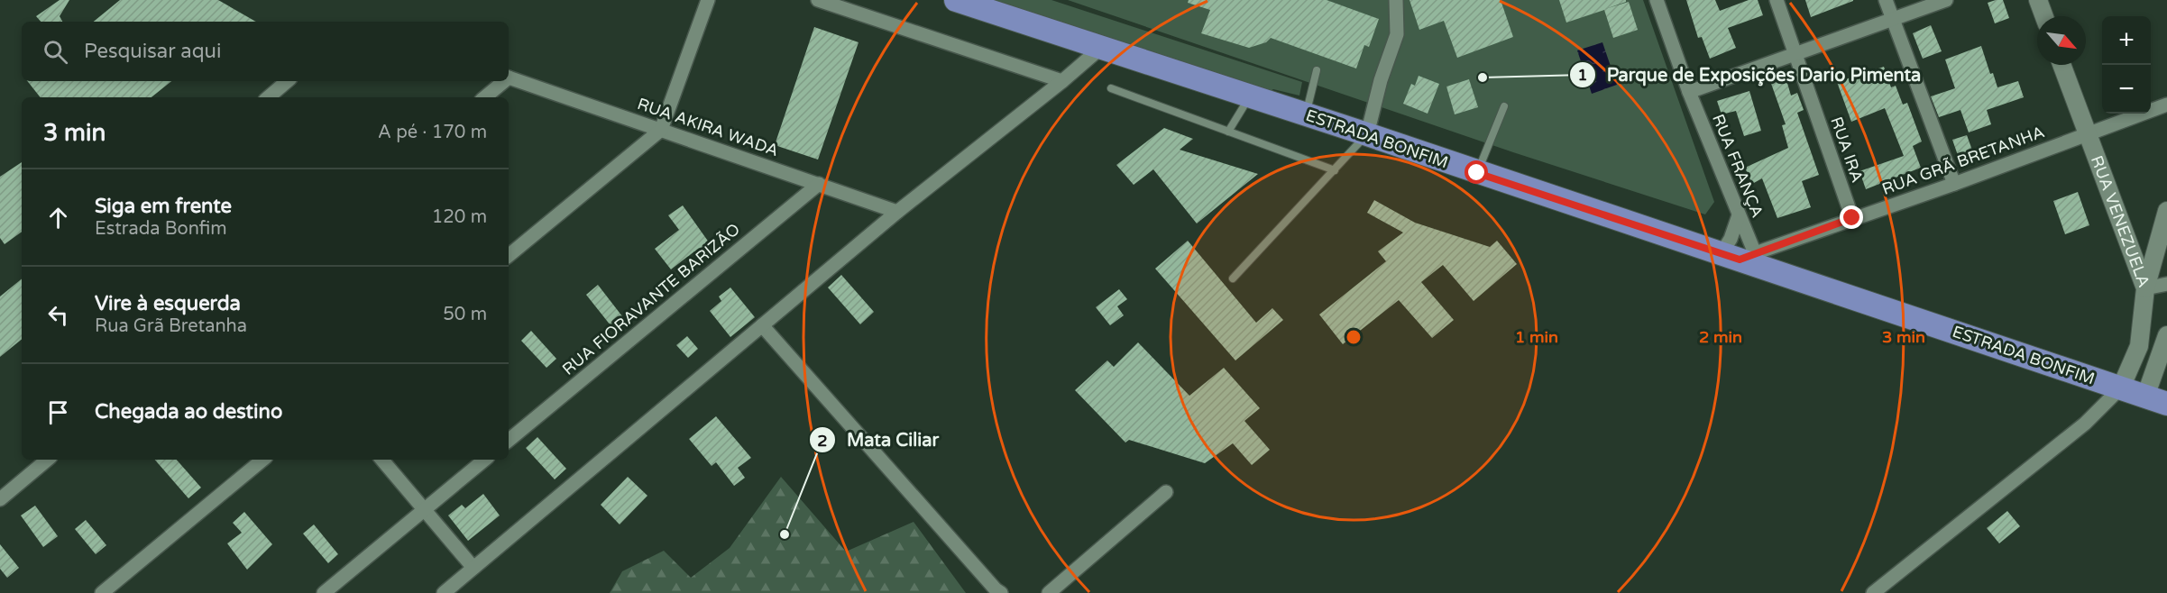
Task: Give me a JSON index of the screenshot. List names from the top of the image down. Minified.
{"streets":{"main road":["ESTRADA BONFIM"],"street":["RUA AKIRA WADA","RUA IRA","RUA GRÃ BRETANHA","RUA FRANÇA","RUA VENEZUELA","RUA FIORAVANTE BARIZÃO"]},"crossings":[["RUA AKIRA WADA","RUA FIORAVANTE BARIZÃO"],["ESTRADA BONFIM","RUA GRÃ BRETANHA"],["ESTRADA BONFIM","RUA FRANÇA"],["ESTRADA BONFIM","RUA VENEZUELA"],["RUA IRA","RUA GRÃ BRETANHA"],["RUA GRÃ BRETANHA","RUA FRANÇA"],["RUA GRÃ BRETANHA","RUA VENEZUELA"]],"places":["Parque de Exposições Dario Pimenta","Mata Ciliar"],"north":"bottom right","page":{"map_buttons":["+","−"],"search":"Pesquisar aqui","heading":["3 min","A pé · 170 m"],"list":[["Siga em frente","Estrada Bonfim","120 m"],["Vire à esquerda","Rua Grã Bretanha","50 m"],"Chegada ao destino"]},"rings":["1 min","2 min","3 min"]}
